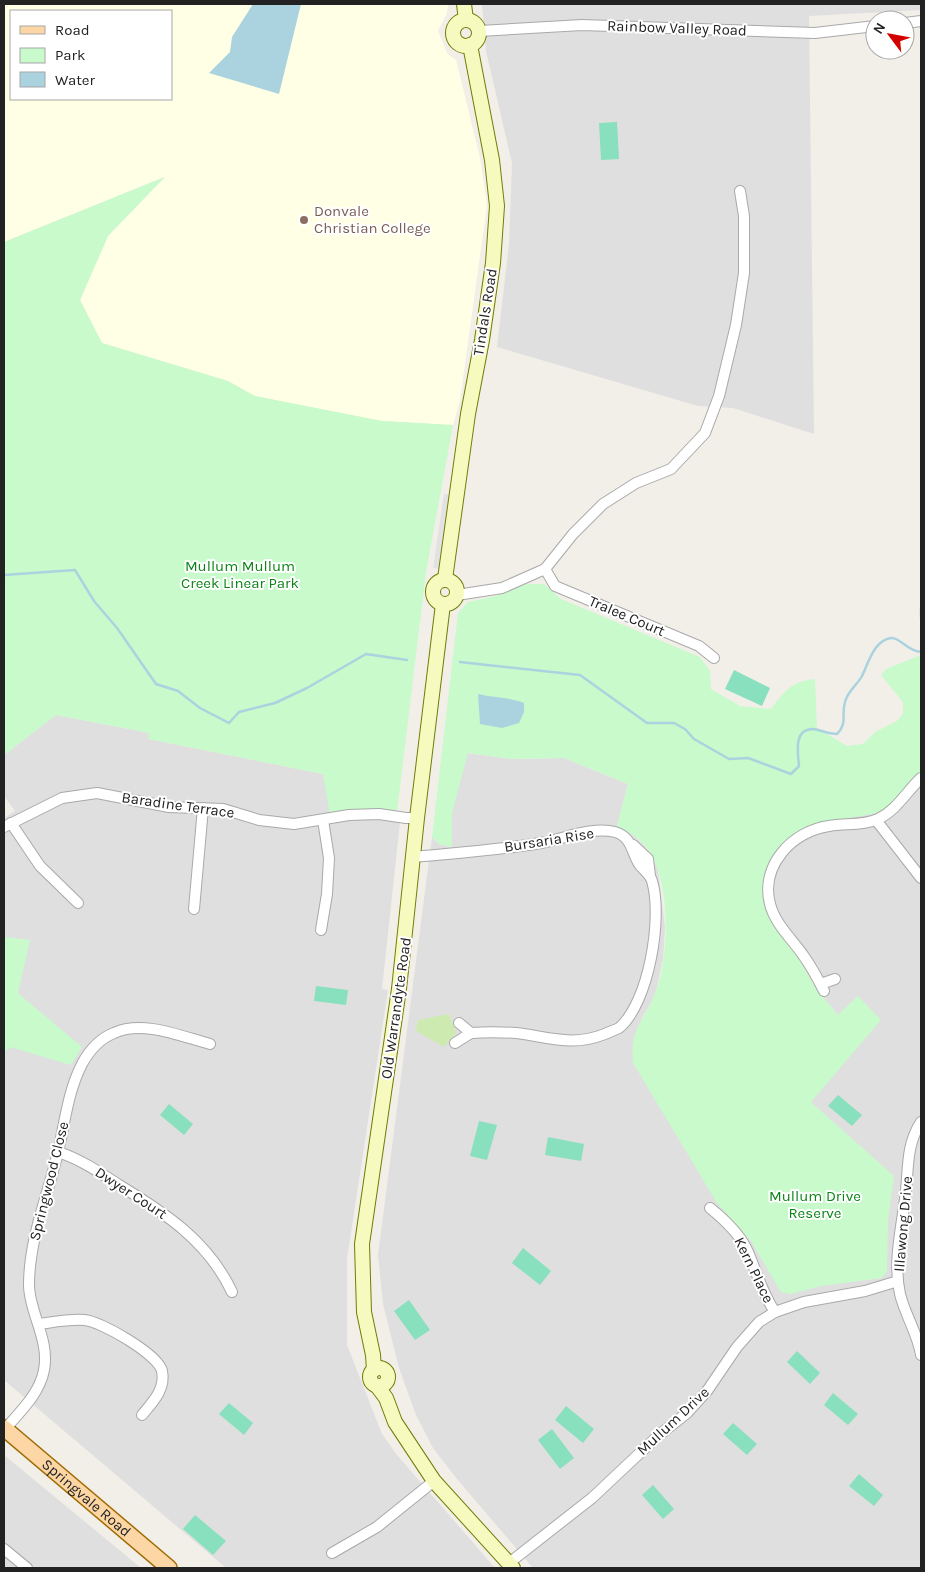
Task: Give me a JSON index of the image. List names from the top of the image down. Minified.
{"streets":{"main road":["Tindals Road","Old Warrandyte Road","Springvale Road"],"street":["Rainbow Valley Road","Tralee Court","Baradine Terrace","Bursaria Rise","Springwood Close","Dwyer Court","Illawong Drive","Kern Place","Mullum Drive"]},"crossings":[["Rainbow Valley Road","Tindals Road"],["Tindals Road","Old Warrandyte Road"],["Baradine Terrace","Old Warrandyte Road"],["Bursaria Rise","Old Warrandyte Road"],["Old Warrandyte Road","Mullum Drive"],["Springwood Close","Dwyer Court"],["Springwood Close","Springvale Road"],["Illawong Drive","Mullum Drive"],["Kern Place","Mullum Drive"]],"parks":["Mullum Mullum Creek Linear Park","Mullum Drive Reserve"],"places":["Donvale Christian College"],"legend":["Road","Park","Water"],"north":"top left"}
